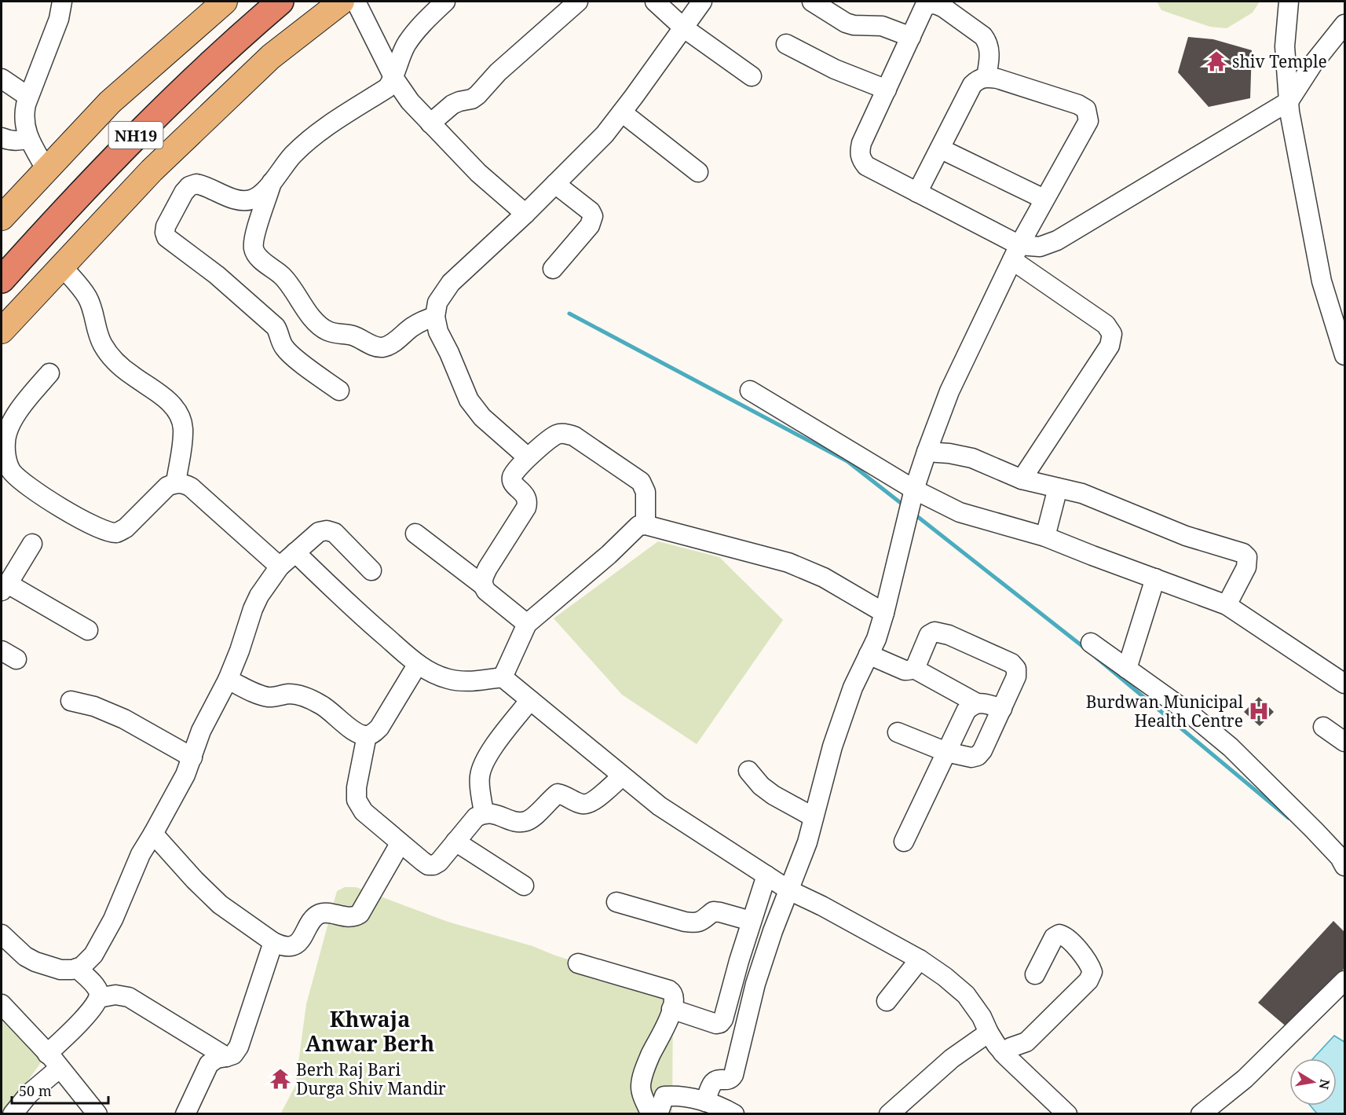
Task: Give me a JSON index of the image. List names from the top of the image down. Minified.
{"streets":{"highway":["NH19"]},"districts":["Khwaja Anwar Berh"],"places":{"temple":["shiv Temple","Berh Raj Bari Durga Shiv Mandir"],"hospital":["Burdwan Municipal Health Centre"]},"scale_bar":"50 m","north":"right"}
